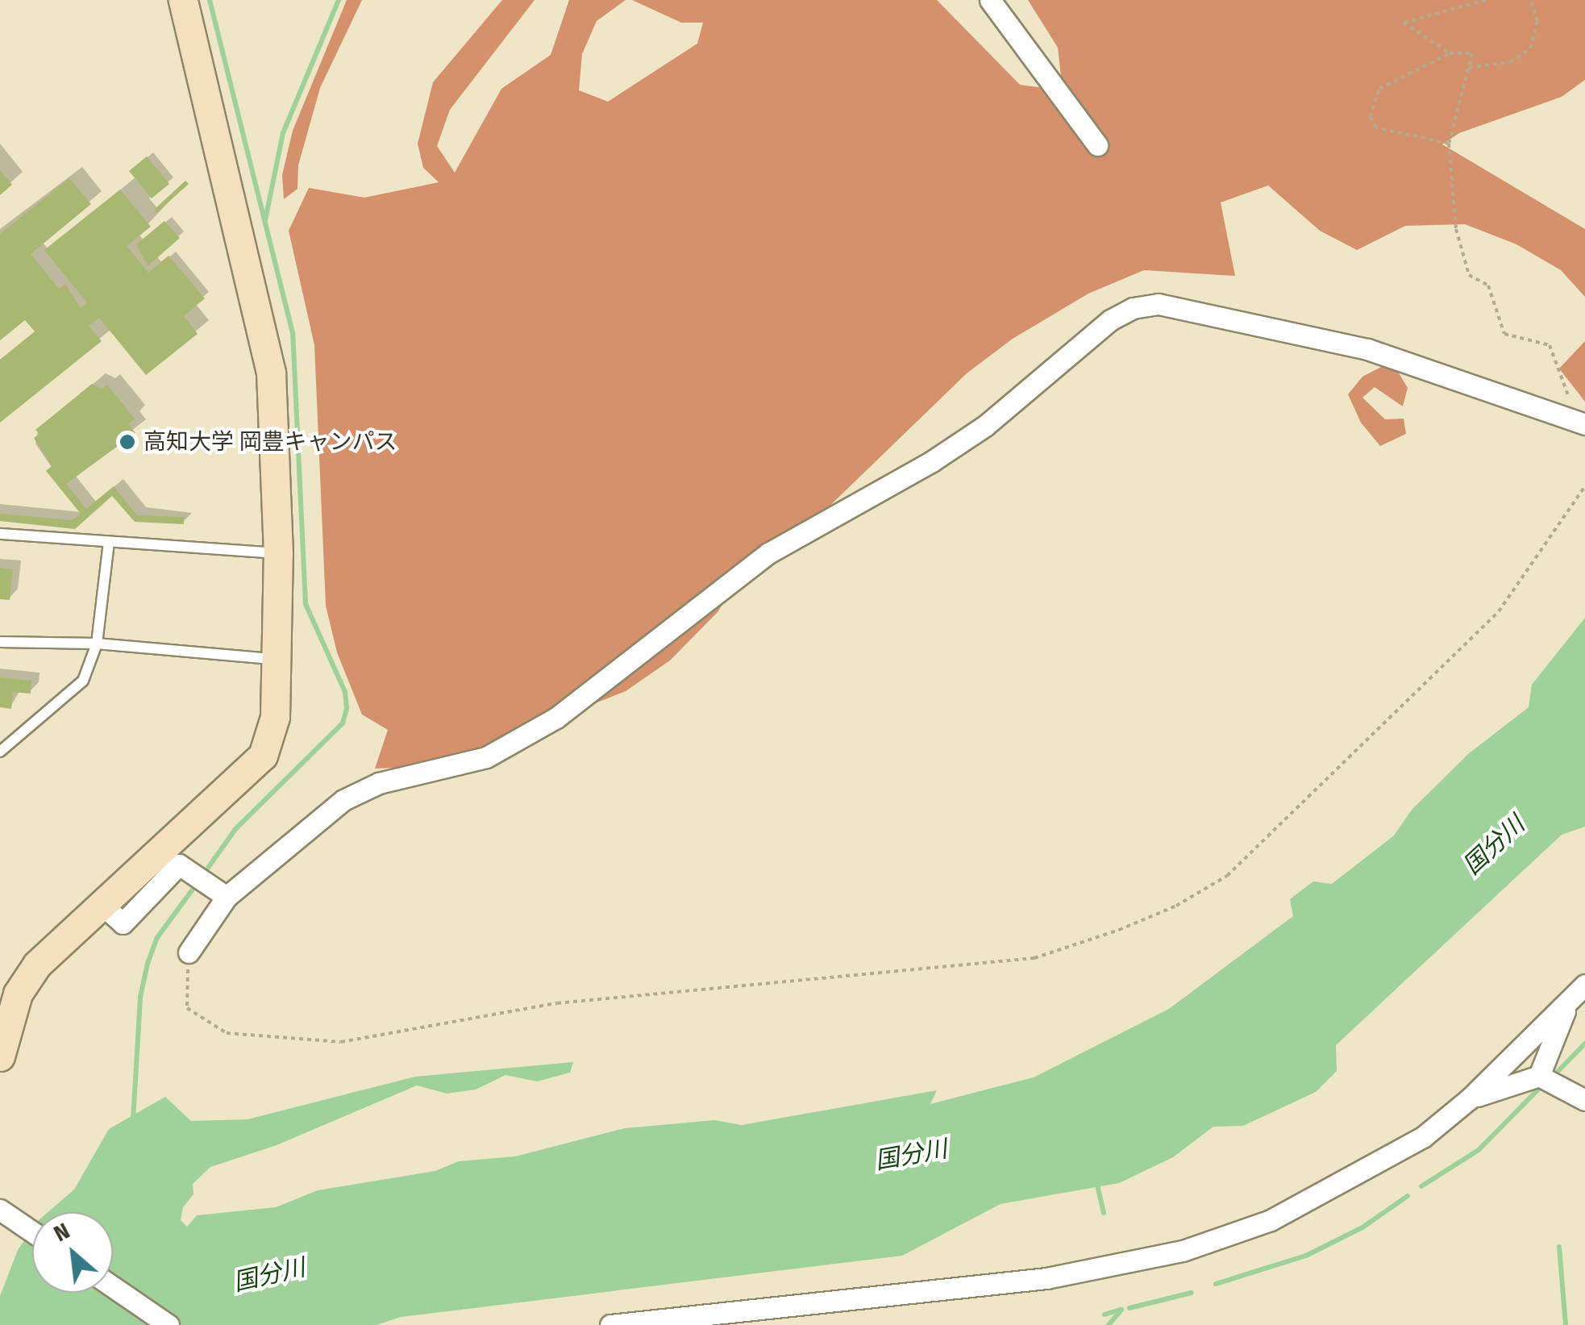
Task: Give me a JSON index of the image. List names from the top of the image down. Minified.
{"water":["国分川"],"places":["高知大学 岡豊キャンパス"],"north":"top left"}
